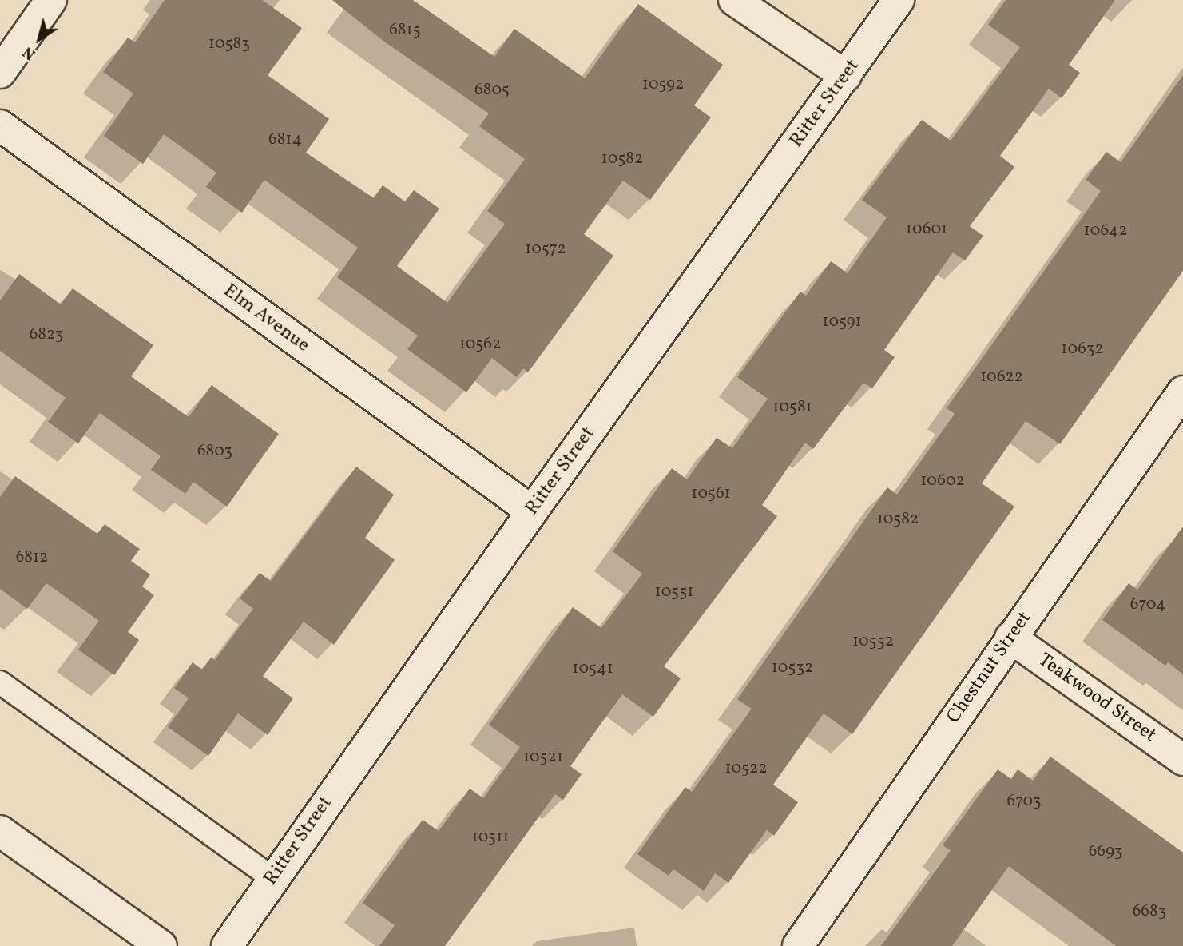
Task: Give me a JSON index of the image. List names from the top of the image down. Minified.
{"streets":{"street":["Ritter Street","Elm Avenue","Chestnut Street","Teakwood Street"]},"crossings":[["Ritter Street","Elm Avenue"],["Chestnut Street","Teakwood Street"]],"house_numbers":["6815","10583","10592","6805","6814","10582","10601","10642","10572","10591","6823","10562","10632","10622","10581","6803","10602","10561","10582","6812","10551","6704","10552","10532","10541","10521","10522","6703","10511","6693","6683"],"north":"bottom left"}
